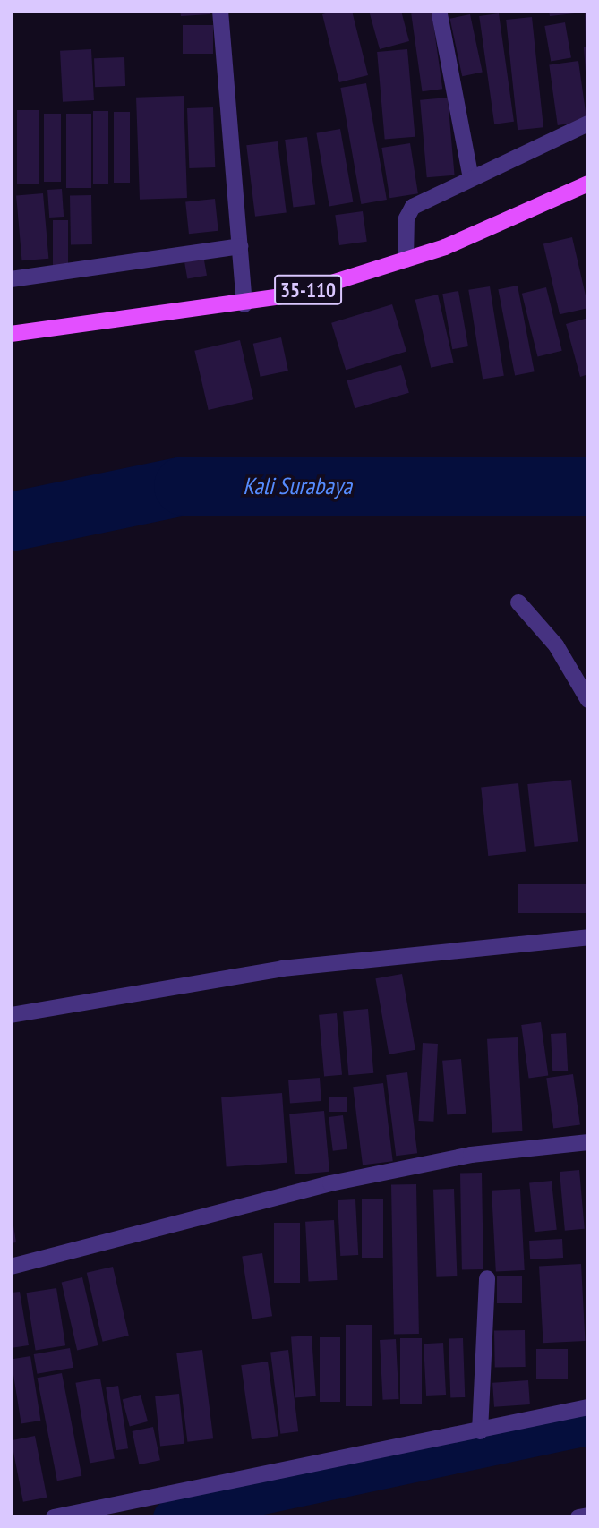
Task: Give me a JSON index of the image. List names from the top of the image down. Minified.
{"streets":{"main road":["35-110"]},"water":["Kali Surabaya"]}
